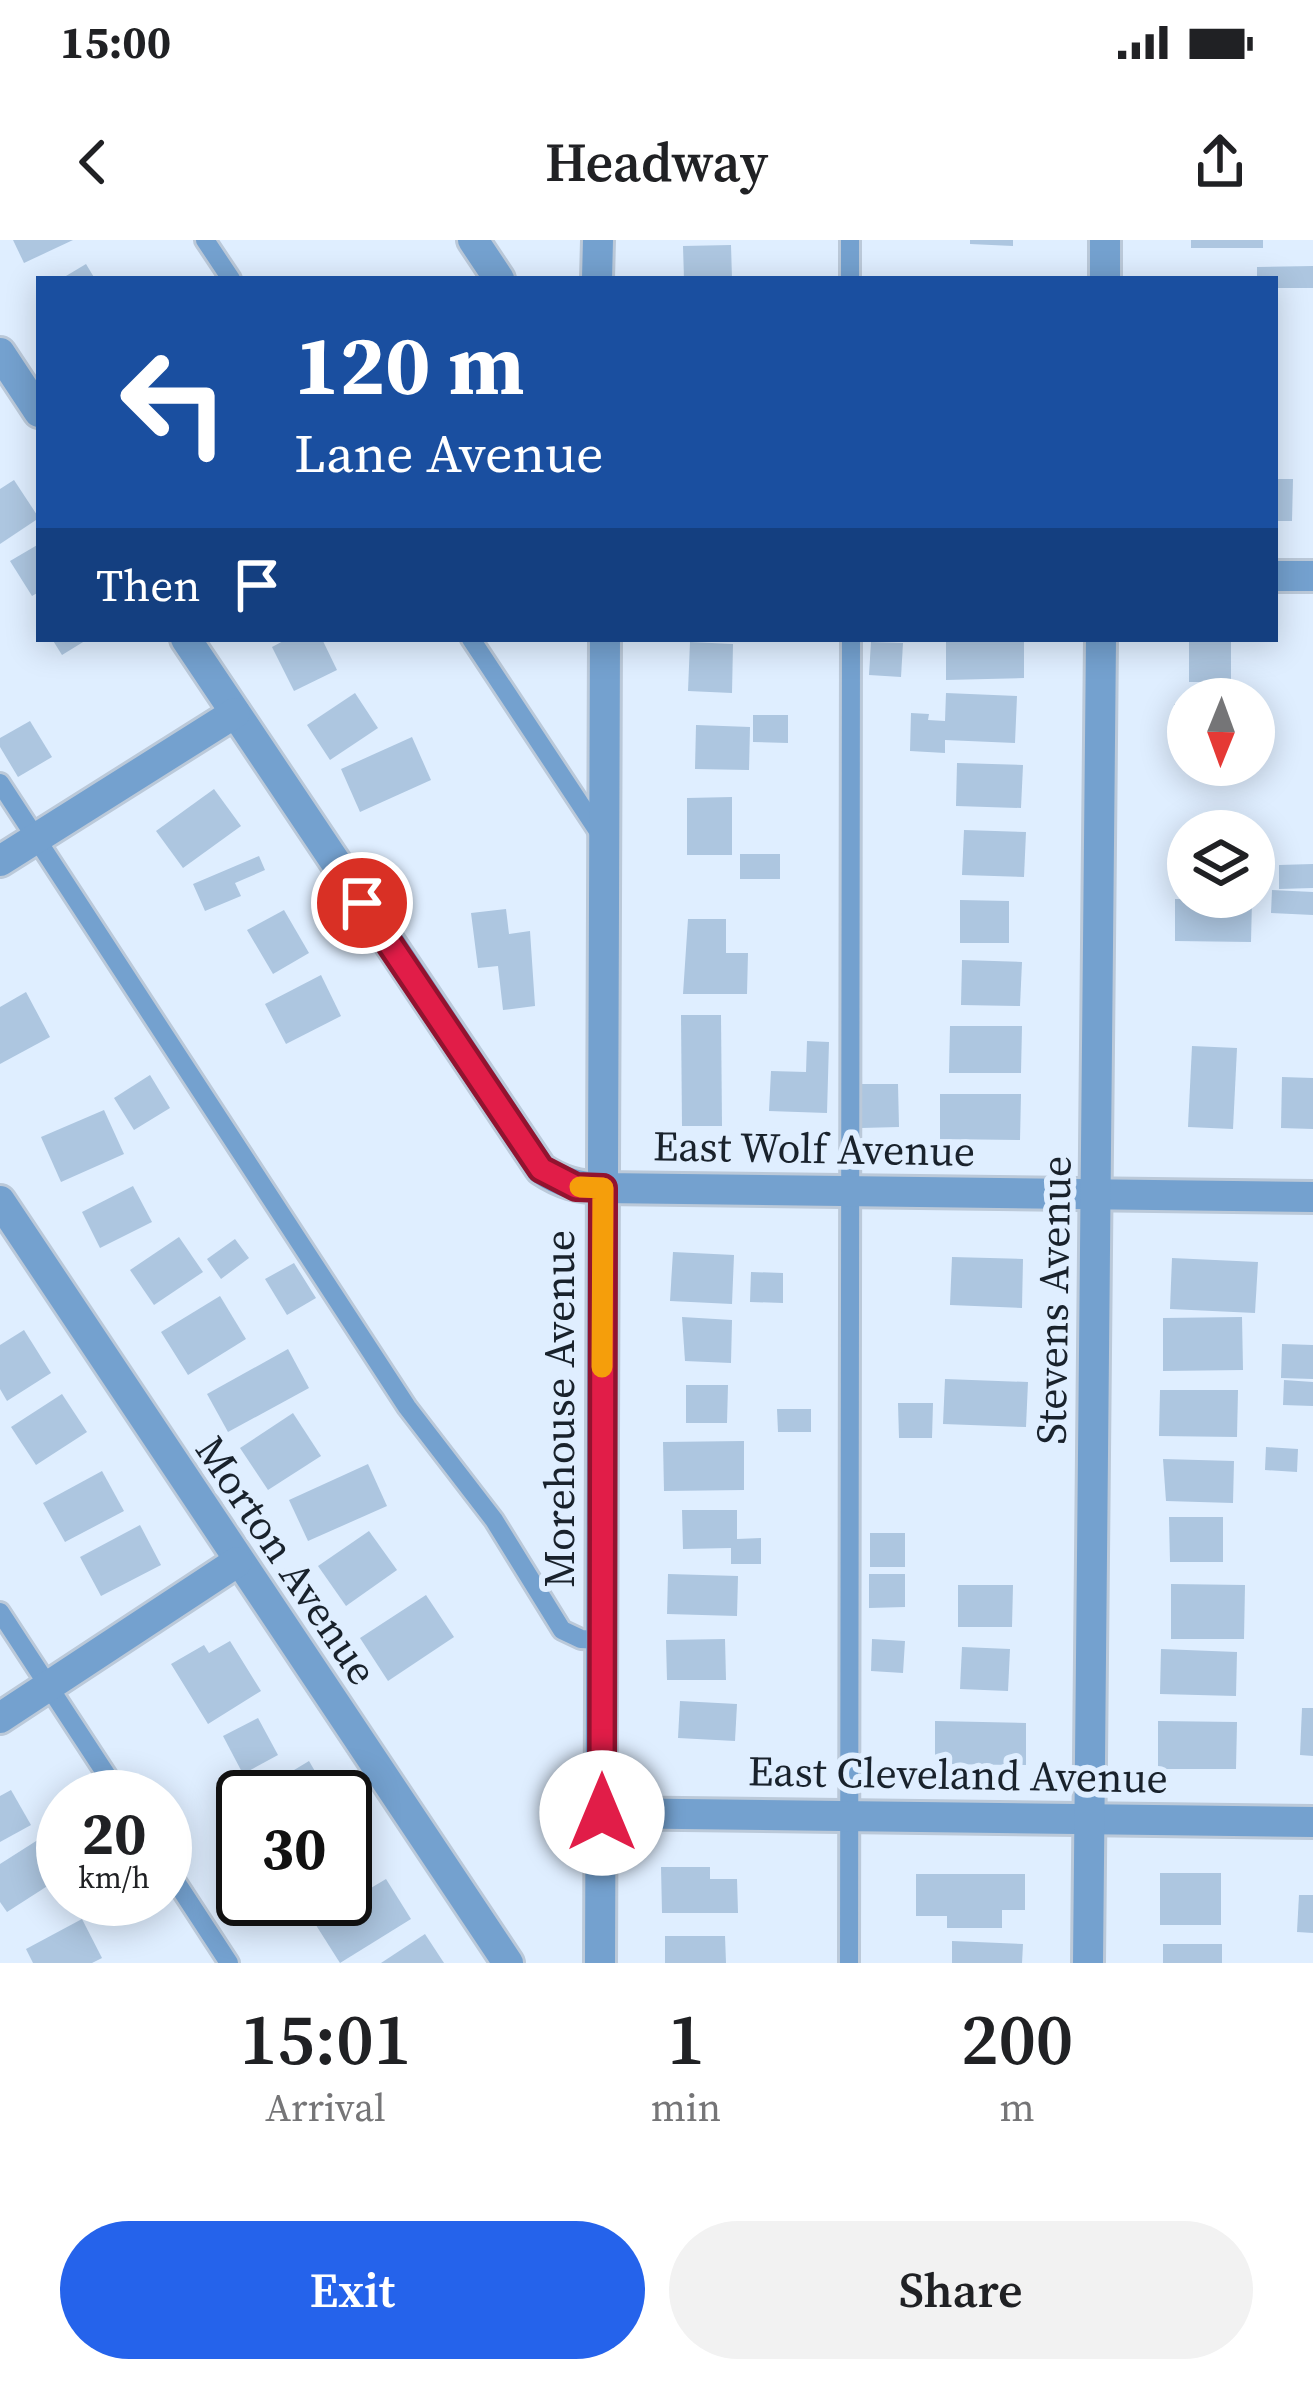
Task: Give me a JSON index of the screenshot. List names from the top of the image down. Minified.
{"streets":{"street":["East Wolf Avenue","Stevens Avenue","Morehouse Avenue","Morton Avenue","East Cleveland Avenue"]},"crossings":[["East Wolf Avenue","Stevens Avenue"],["East Wolf Avenue","Morehouse Avenue"],["Stevens Avenue","East Cleveland Avenue"],["Morehouse Avenue","East Cleveland Avenue"]],"north":"bottom","page":{"status":"15:00","header":"Headway","turn":["120 m","Lane Avenue"],"then":"Then","speed":"20 km/h","limit":"30","eta":["15:01","Arrival","1","min","200","m"],"buttons":["Exit","Share"]}}
